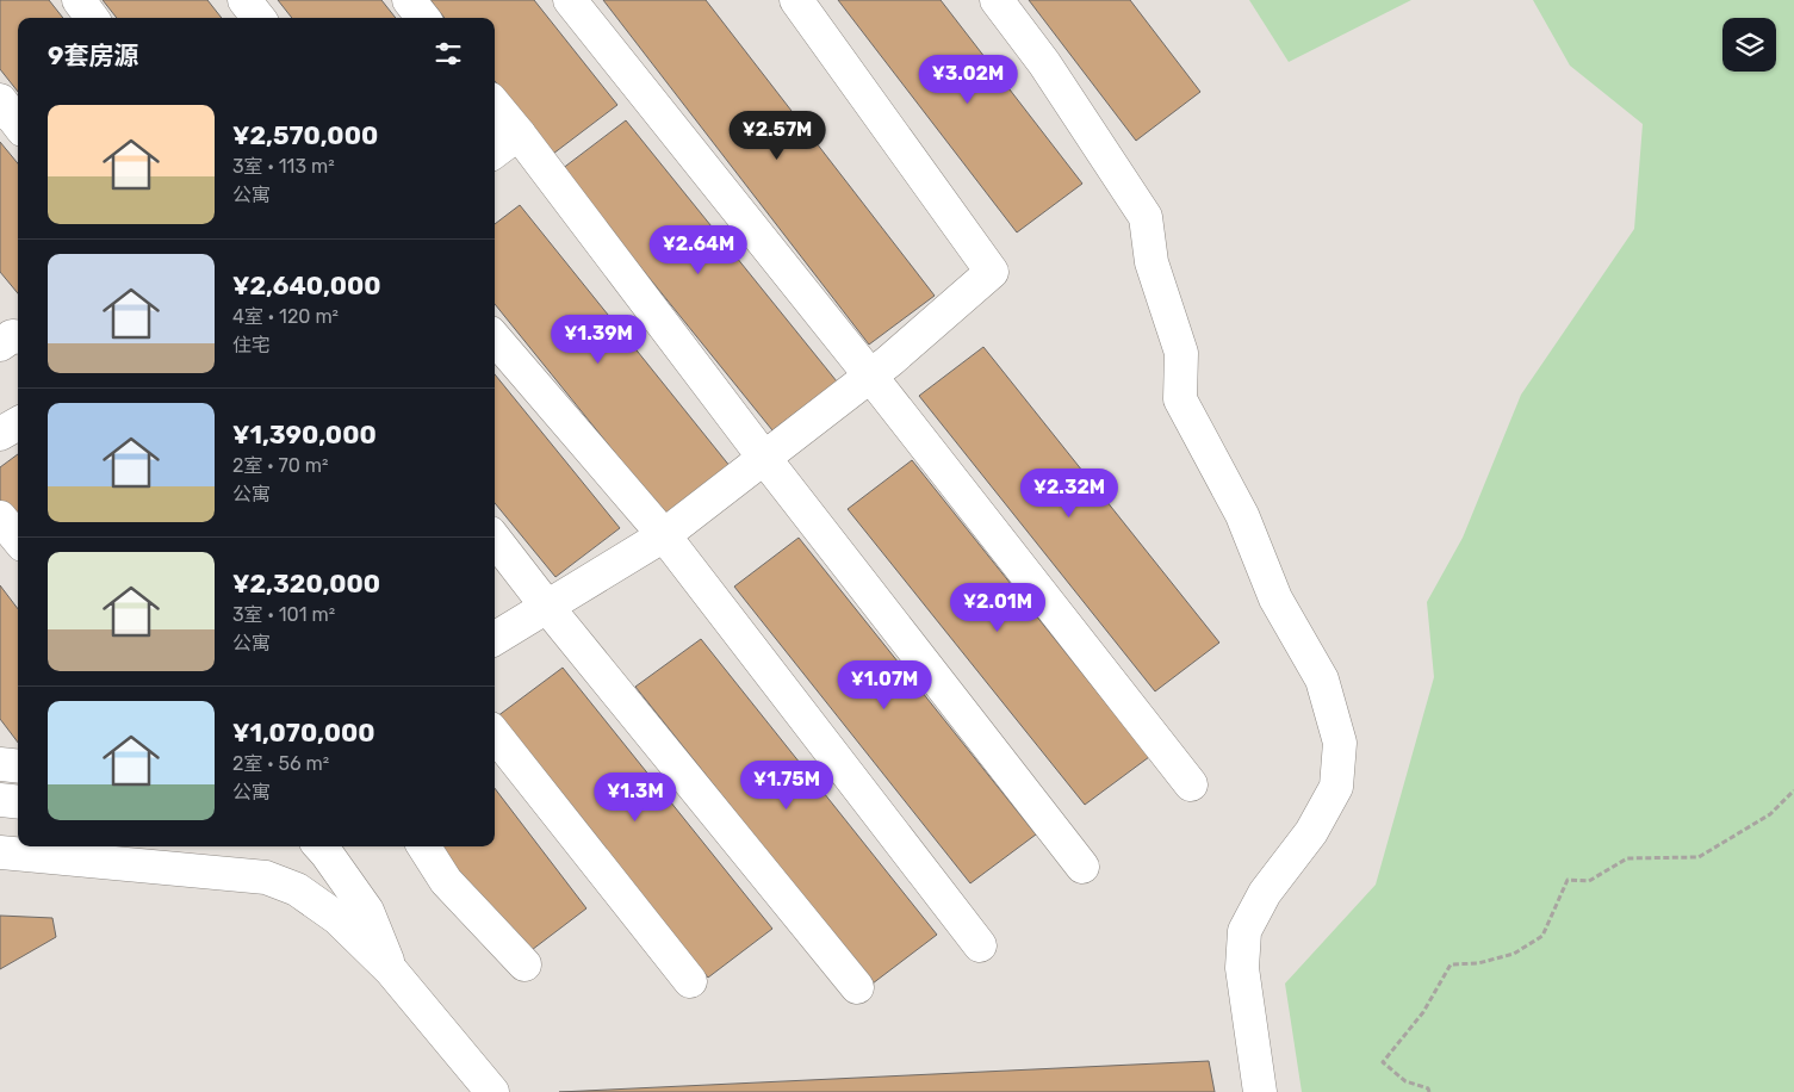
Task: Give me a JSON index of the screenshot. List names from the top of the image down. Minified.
{"page":{"heading":"9套房源","price":["¥3.02M","¥2.57M","¥2.64M","¥1.39M","¥2.32M","¥2.01M","¥1.07M","¥1.75M","¥1.3M"],"list":[{"name":"¥2,570,000","note":"3室 · 113 m² · 公寓"},{"name":"¥2,640,000","note":"4室 · 120 m² · 住宅"},{"name":"¥1,390,000","note":"2室 · 70 m² · 公寓"},{"name":"¥2,320,000","note":"3室 · 101 m² · 公寓"},{"name":"¥1,070,000","note":"2室 · 56 m² · 公寓"}]}}
